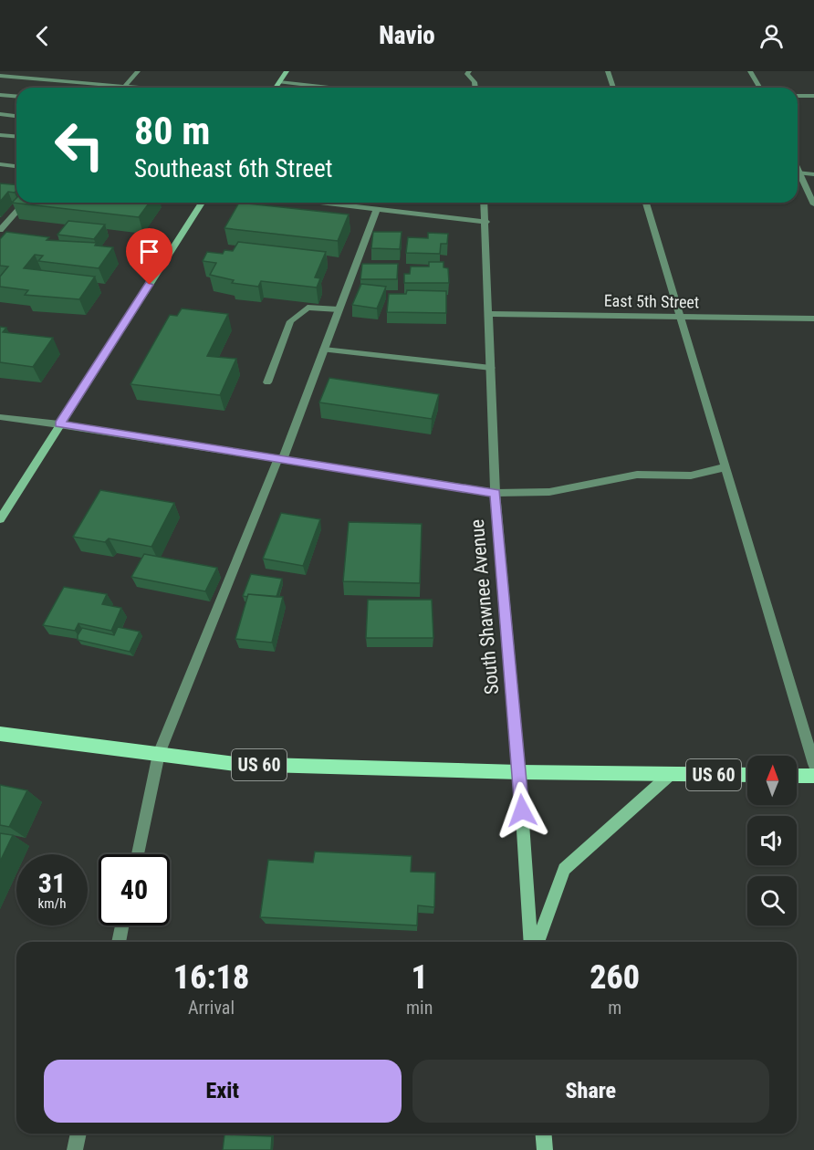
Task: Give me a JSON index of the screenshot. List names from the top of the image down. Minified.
{"streets":{"main road":["US 60"],"street":["East 5th Street","South Shawnee Avenue"]},"crossings":[["East 5th Street","South Shawnee Avenue"],["South Shawnee Avenue","US 60"]],"north":"top","page":{"header":"Navio","turn":["80 m","Southeast 6th Street"],"speed":"31 km/h","limit":"40","eta":["16:18","Arrival","1","min","260","m"],"buttons":["Exit","Share"]}}
